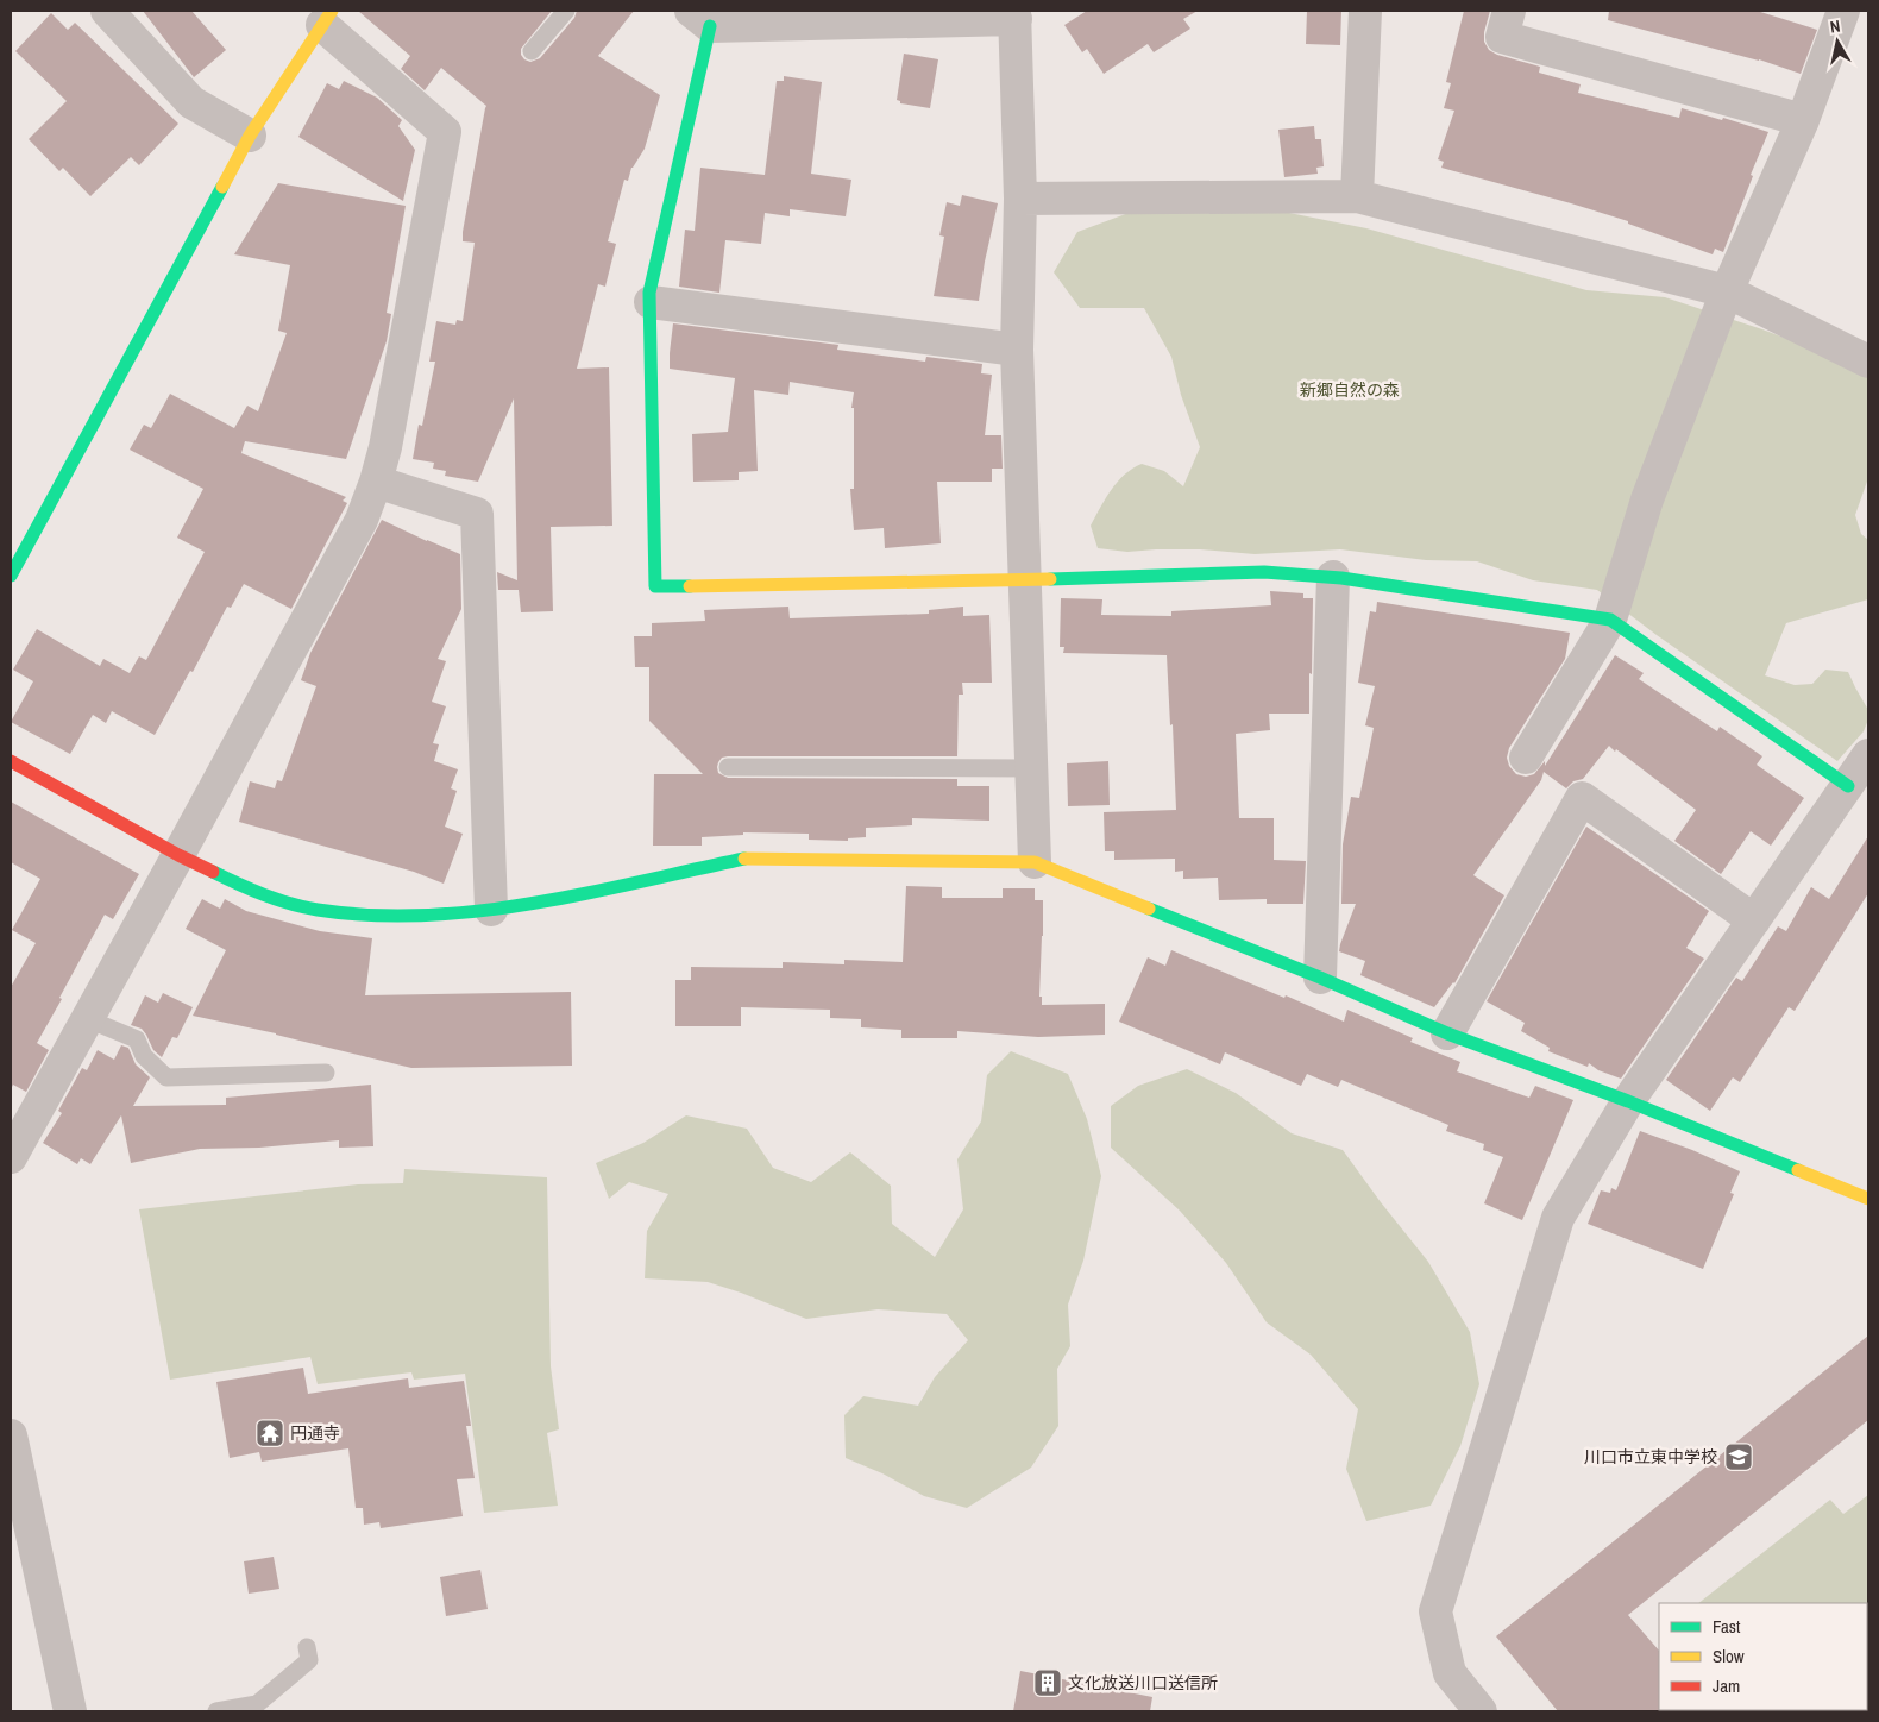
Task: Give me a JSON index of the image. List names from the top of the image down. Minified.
{"parks":["新郷自然の森"],"places":{"temple":["円通寺"],"school or university":["川口市立東中学校"],"building":["文化放送川口送信所"]},"legend":["Fast","Slow","Jam"],"north":"top"}
